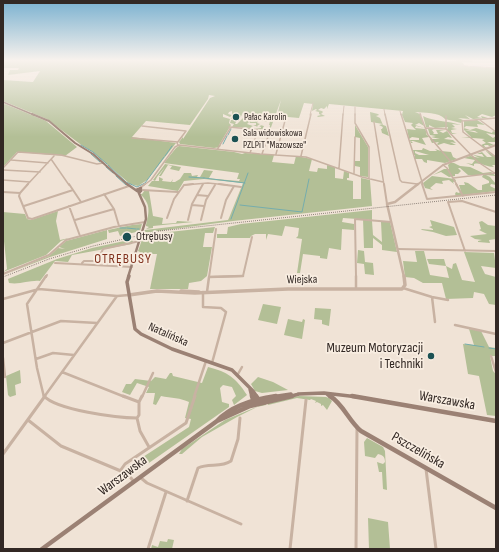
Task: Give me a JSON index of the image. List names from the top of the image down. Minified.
{"streets":{"main road":["Natalińska","Warszawska","Pszczelińska"],"street":["Wiejska"]},"crossings":[["Wiejska","Natalińska"],["Natalińska","Warszawska"],["Warszawska","Pszczelińska"]],"districts":["OTRĘBUSY"],"places":["Pałac Karolin","Sala widowiskowa PZLPiT \"Mazowsze\"","Otrębusy","Muzeum Motoryzacji i Techniki"]}
